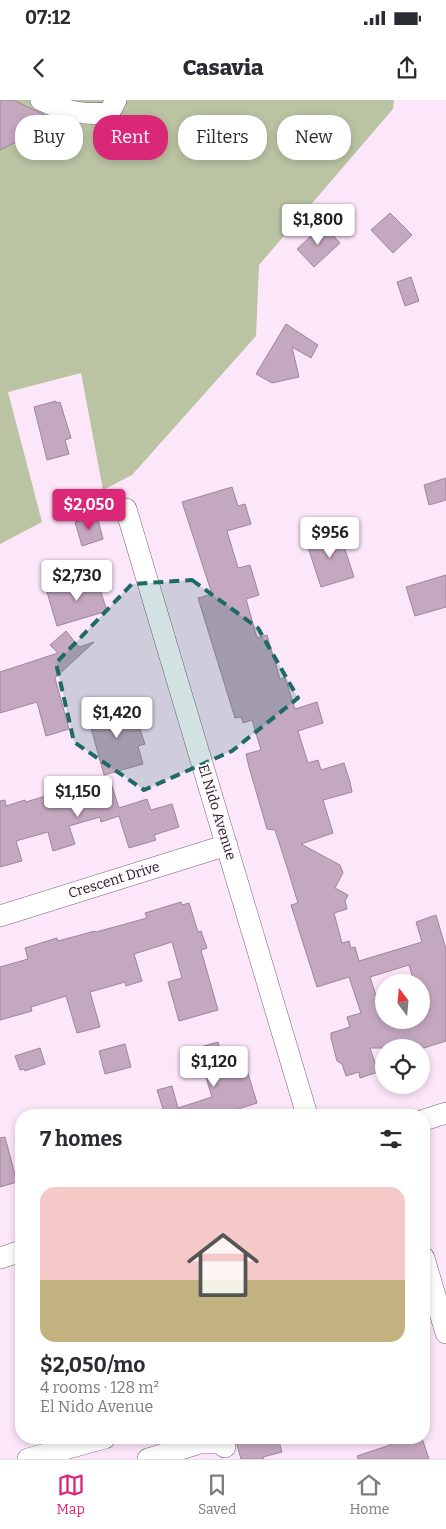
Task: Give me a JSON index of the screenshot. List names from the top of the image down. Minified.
{"streets":{"street":["El Nido Avenue","Crescent Drive"]},"crossings":[["El Nido Avenue","Crescent Drive"]],"north":"top","page":{"status":"07:12","header":"Casavia","chip":["Buy","Rent","Filters","New"],"price":["$1,800","$2,050","$956","$2,730","$1,420","$1,150","$1,120"],"heading":"7 homes","list":[{"name":"$2,050/mo","note":"4 rooms · 128 m² · El Nido Avenue"}],"tabs":["Map","Saved","Home"]}}
